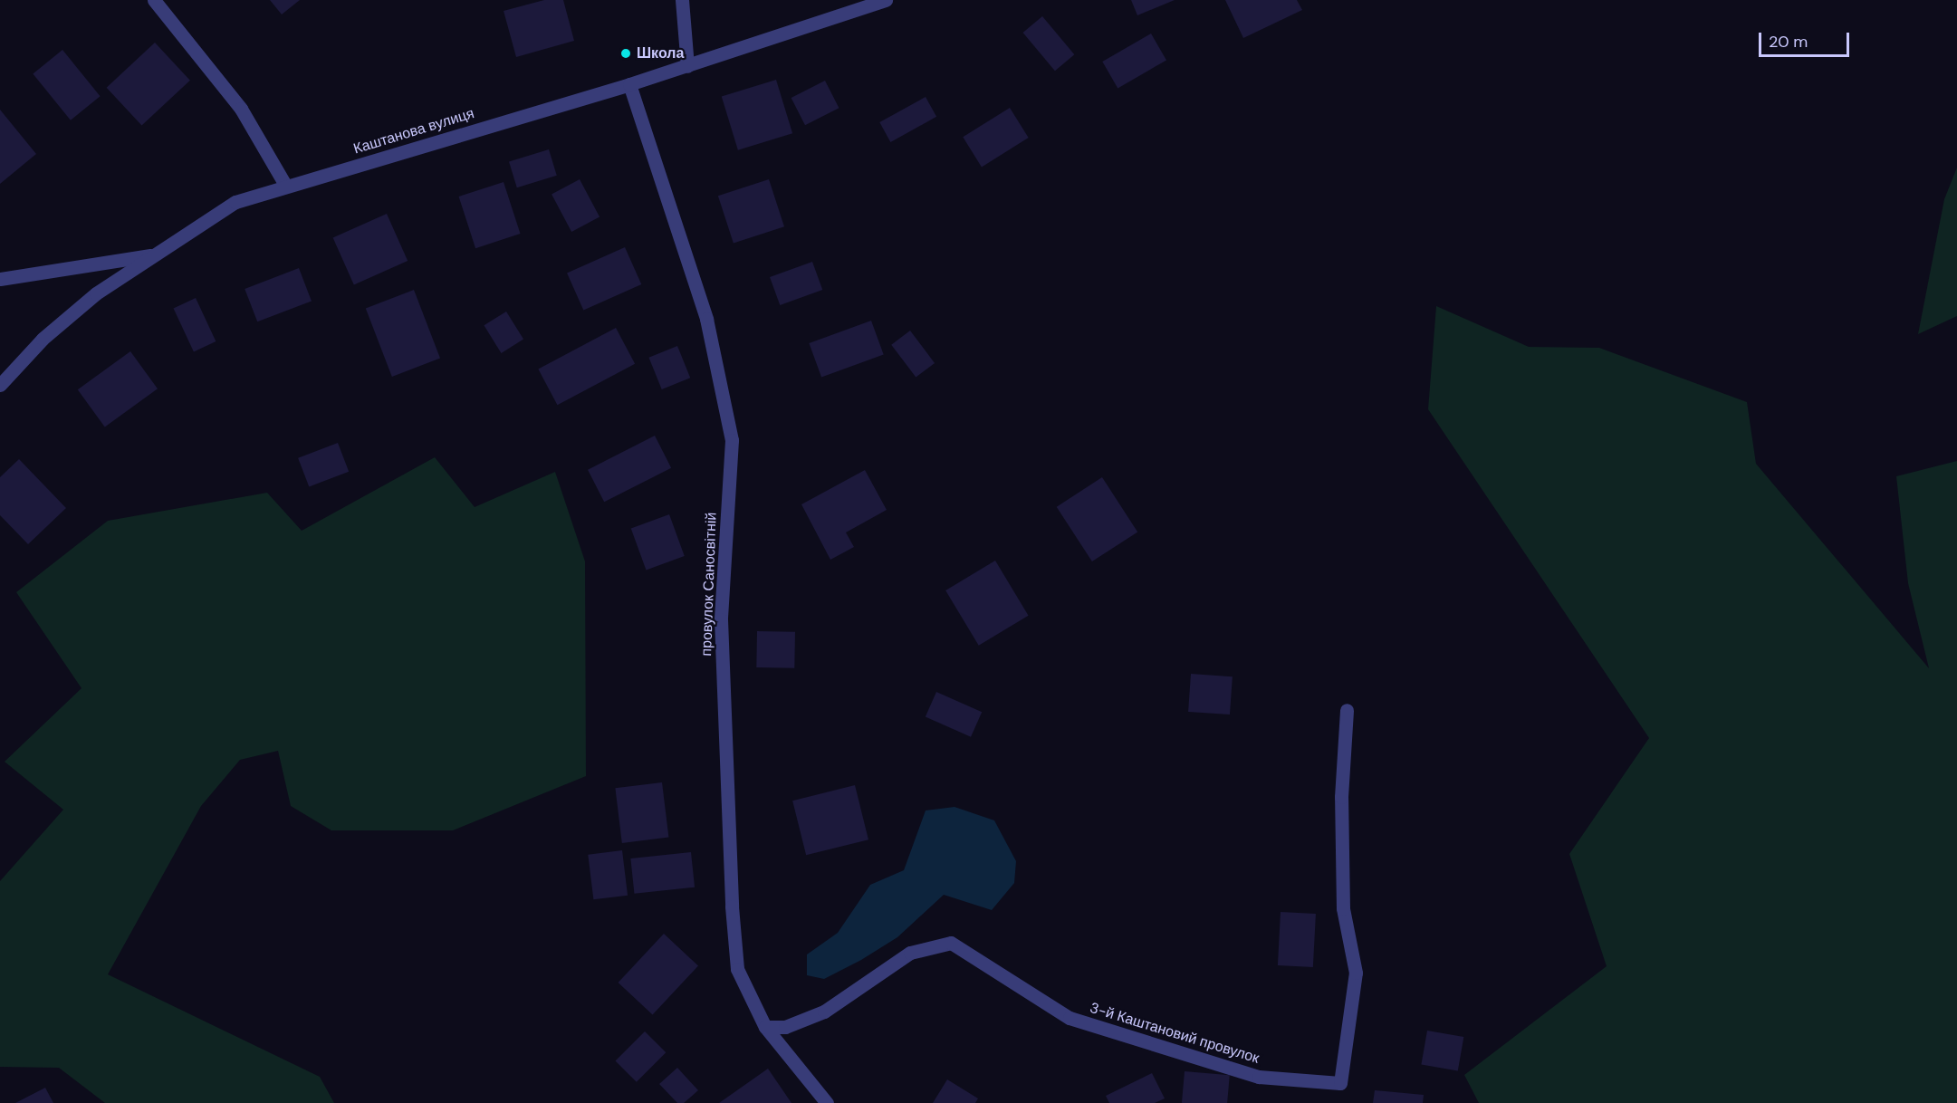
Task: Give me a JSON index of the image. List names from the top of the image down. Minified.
{"streets":{"street":["Каштанова вулиця","провулок Саносвітній","3-й Каштановий провулок"]},"crossings":[["Каштанова вулиця","провулок Саносвітній"],["провулок Саносвітній","3-й Каштановий провулок"]],"places":["Школа"],"scale_bar":"20 m"}
